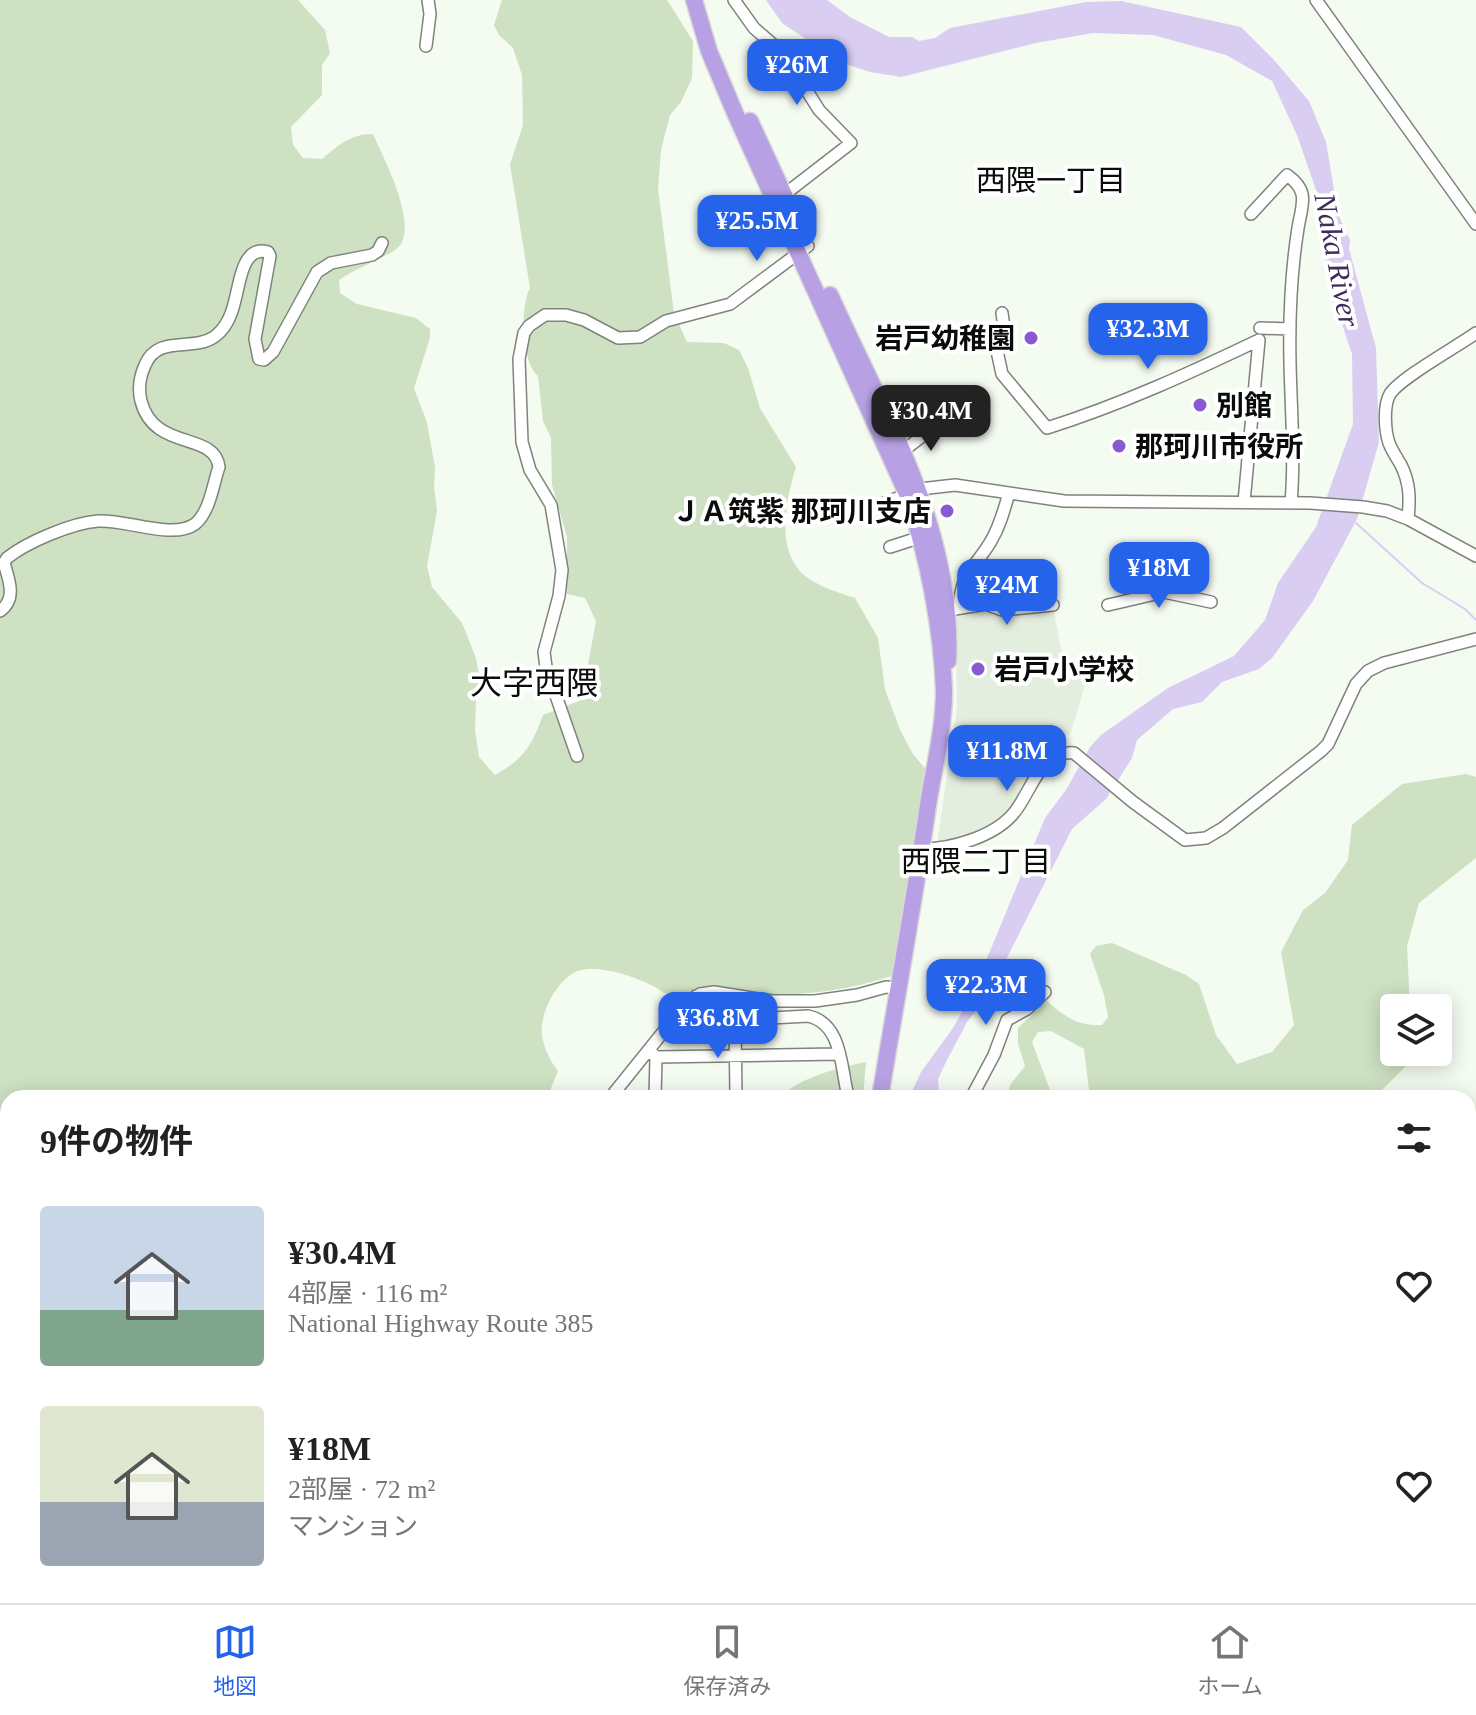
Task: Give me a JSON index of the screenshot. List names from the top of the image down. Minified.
{"districts":["西隈一丁目","大字西隈","西隈二丁目"],"water":["Naka River"],"places":["岩戸幼稚園","別館","那珂川市役所","ＪＡ筑紫 那珂川支店","岩戸小学校"],"page":{"price":["¥26M","¥25.5M","¥32.3M","¥30.4M","¥18M","¥24M","¥11.8M","¥22.3M","¥36.8M"],"heading":"9件の物件","list":[{"name":"¥30.4M","note":"4部屋 · 116 m² · National Highway Route 385"},{"name":"¥18M","note":"2部屋 · 72 m² · マンション"}],"tabs":["地図","保存済み","ホーム"]}}
